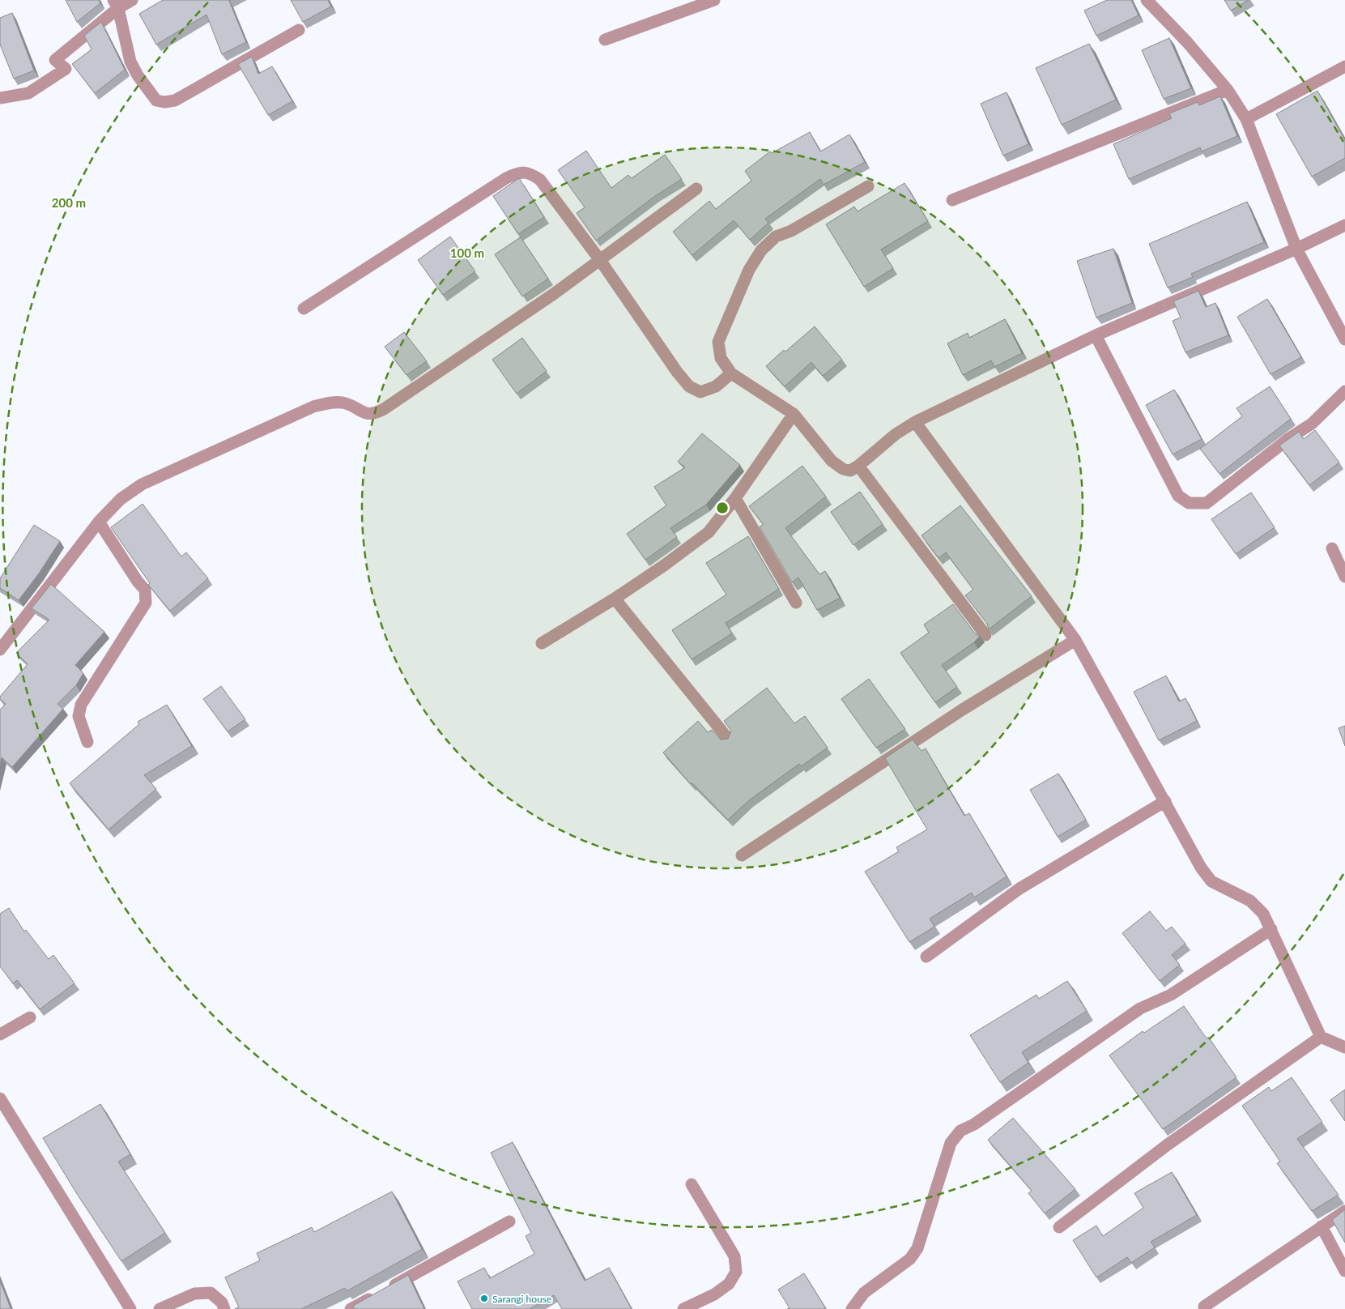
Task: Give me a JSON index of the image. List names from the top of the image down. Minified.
{"places":["Sarangi house"],"rings":["200 m","100 m"]}
